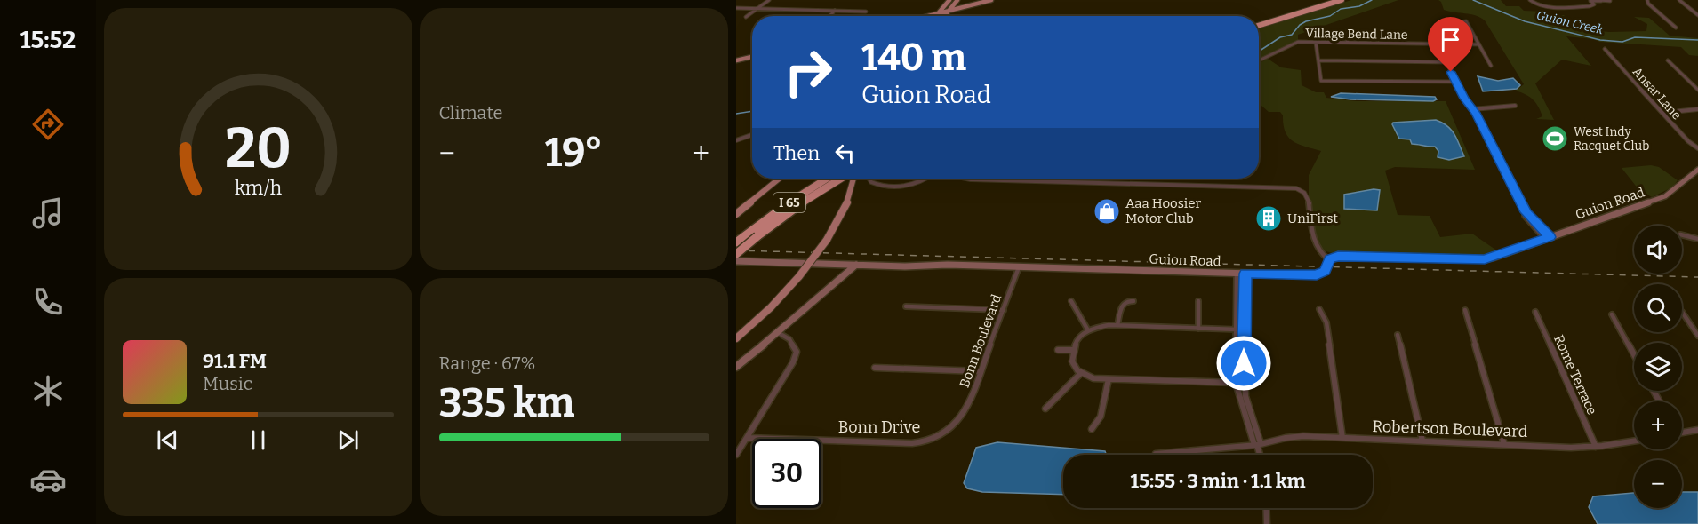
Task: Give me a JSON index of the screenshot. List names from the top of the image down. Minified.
{"streets":{"highway":["I 65"],"street":["Village Bend Lane","Ansar Lane","Guion Road","Bonn Boulevard","Rome Terrace","Bonn Drive","Robertson Boulevard"]},"crossings":[["Guion Road","Bonn Boulevard"],["Bonn Boulevard","Bonn Drive"],["Rome Terrace","Robertson Boulevard"]],"water":["Guion Creek"],"places":{"sports":["West Indy Racquet Club"],"shop":["Aaa Hoosier Motor Club"],"building":["UniFirst"]},"page":{"tabs":"15:52","tile":["Climate",["Range · 67%","335 km"]],"turn":["140 m","Guion Road"],"then":"Then","heat":["−","19°","+"],"map_buttons":["+","−"],"song":["91.1 FM","Music"],"limit":"30","trip":"15:55 · 3 min · 1.1 km","gauge":["20","km/h"]}}
